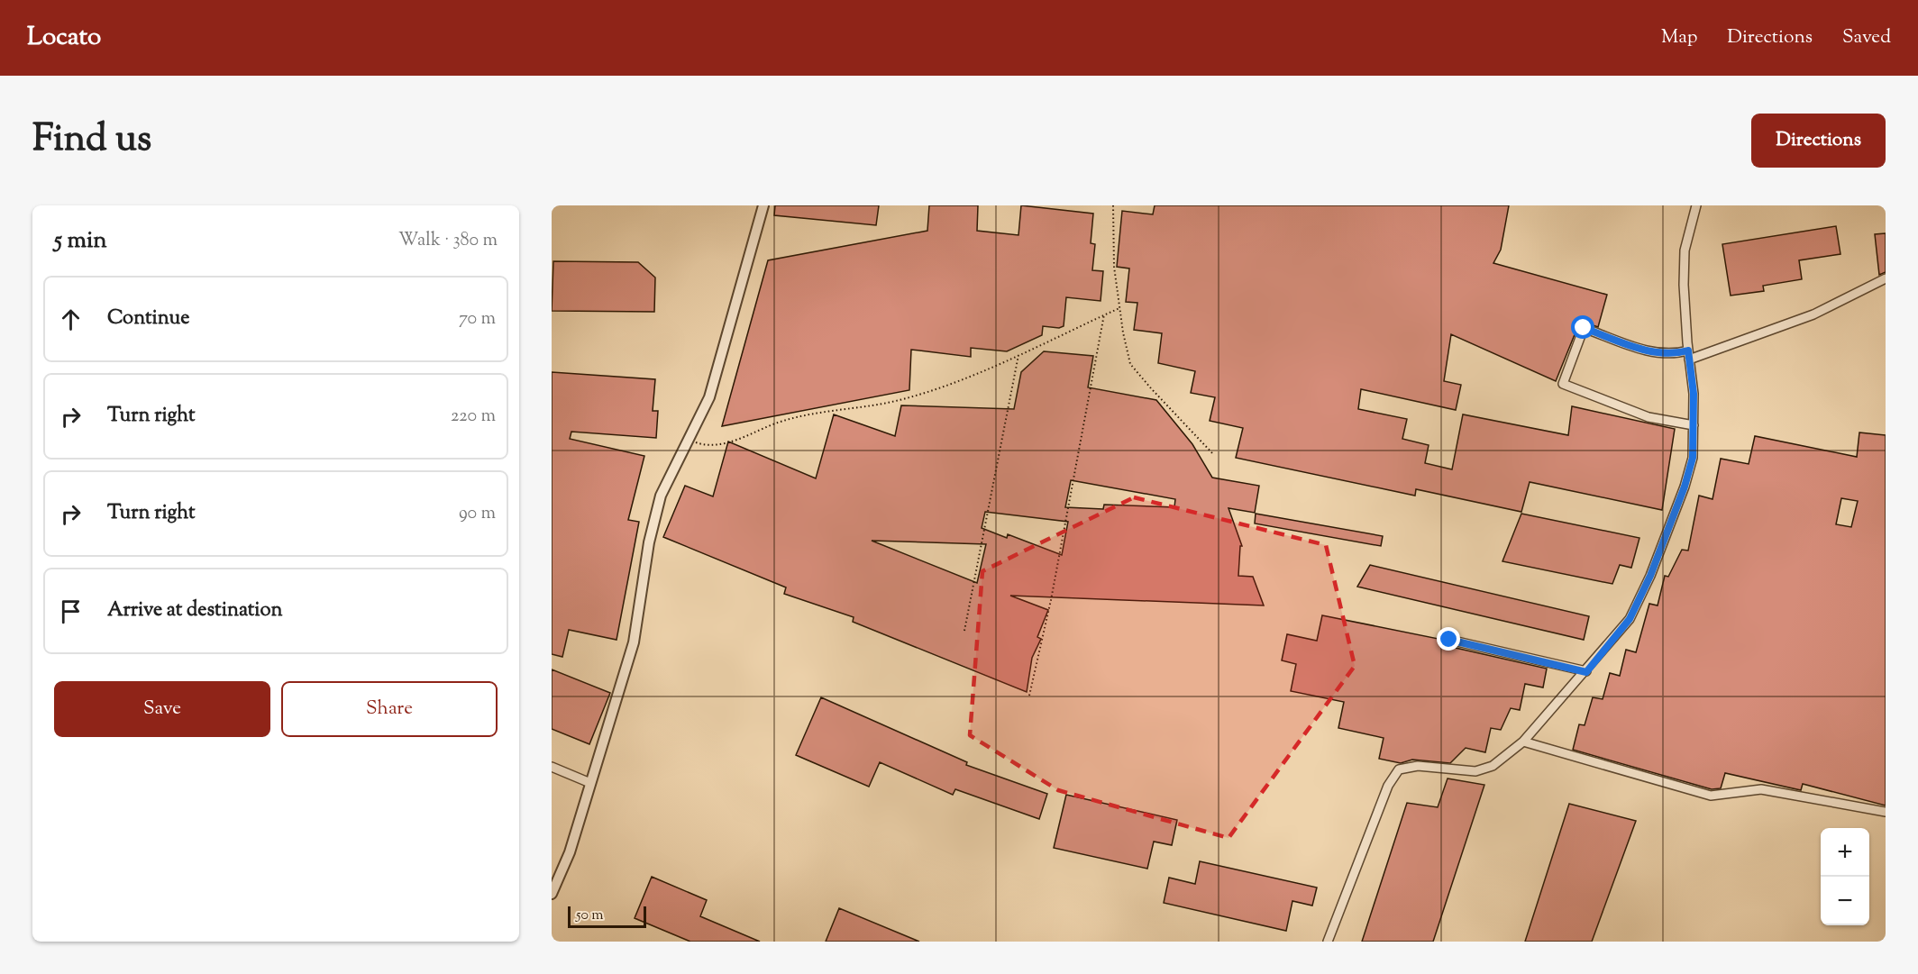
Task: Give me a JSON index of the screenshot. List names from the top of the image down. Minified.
{"scale_bar":"50 m","page":{"header":"Locato","nav":["Map","Directions","Saved"],"title":"Find us","buttons":["Directions",["Save","Share"]],"heading":["5 min","Walk · 380 m"],"list":[["Continue","70 m"],["Turn right","220 m"],["Turn right","90 m"],"Arrive at destination"],"map_buttons":["+","−"],"scale":"50 m"}}
